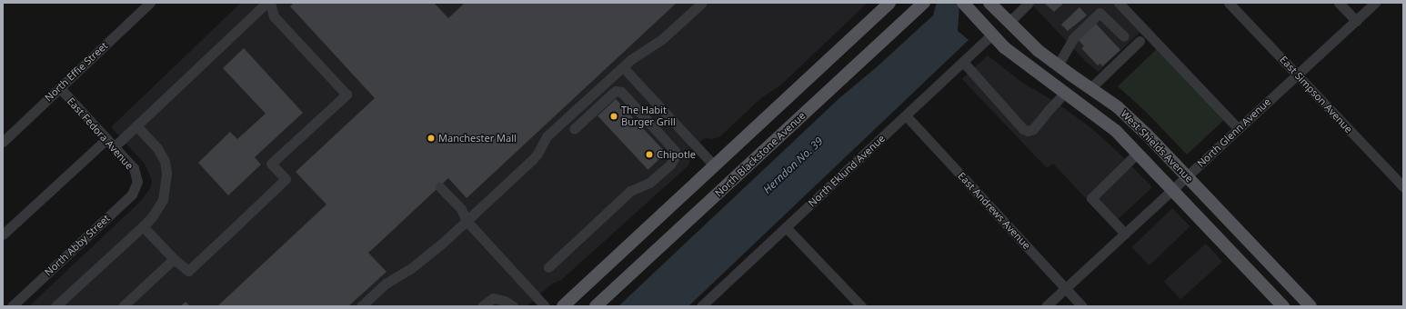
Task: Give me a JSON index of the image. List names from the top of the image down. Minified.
{"streets":{"main road":["West Shields Avenue","North Blackstone Avenue"],"street":["North Effie Street","East Simpson Avenue","North Glenn Avenue","East Fedora Avenue","North Eklund Avenue","East Andrews Avenue","North Abby Street"]},"crossings":[["North Effie Street","East Fedora Avenue"],["East Simpson Avenue","North Glenn Avenue"],["North Glenn Avenue","West Shields Avenue"],["North Glenn Avenue","East Andrews Avenue"],["East Fedora Avenue","North Abby Street"],["West Shields Avenue","North Eklund Avenue"],["North Eklund Avenue","East Andrews Avenue"]],"water":["Herndon No. 39"],"places":["The Habit Burger Grill","Manchester Mall","Chipotle"]}
